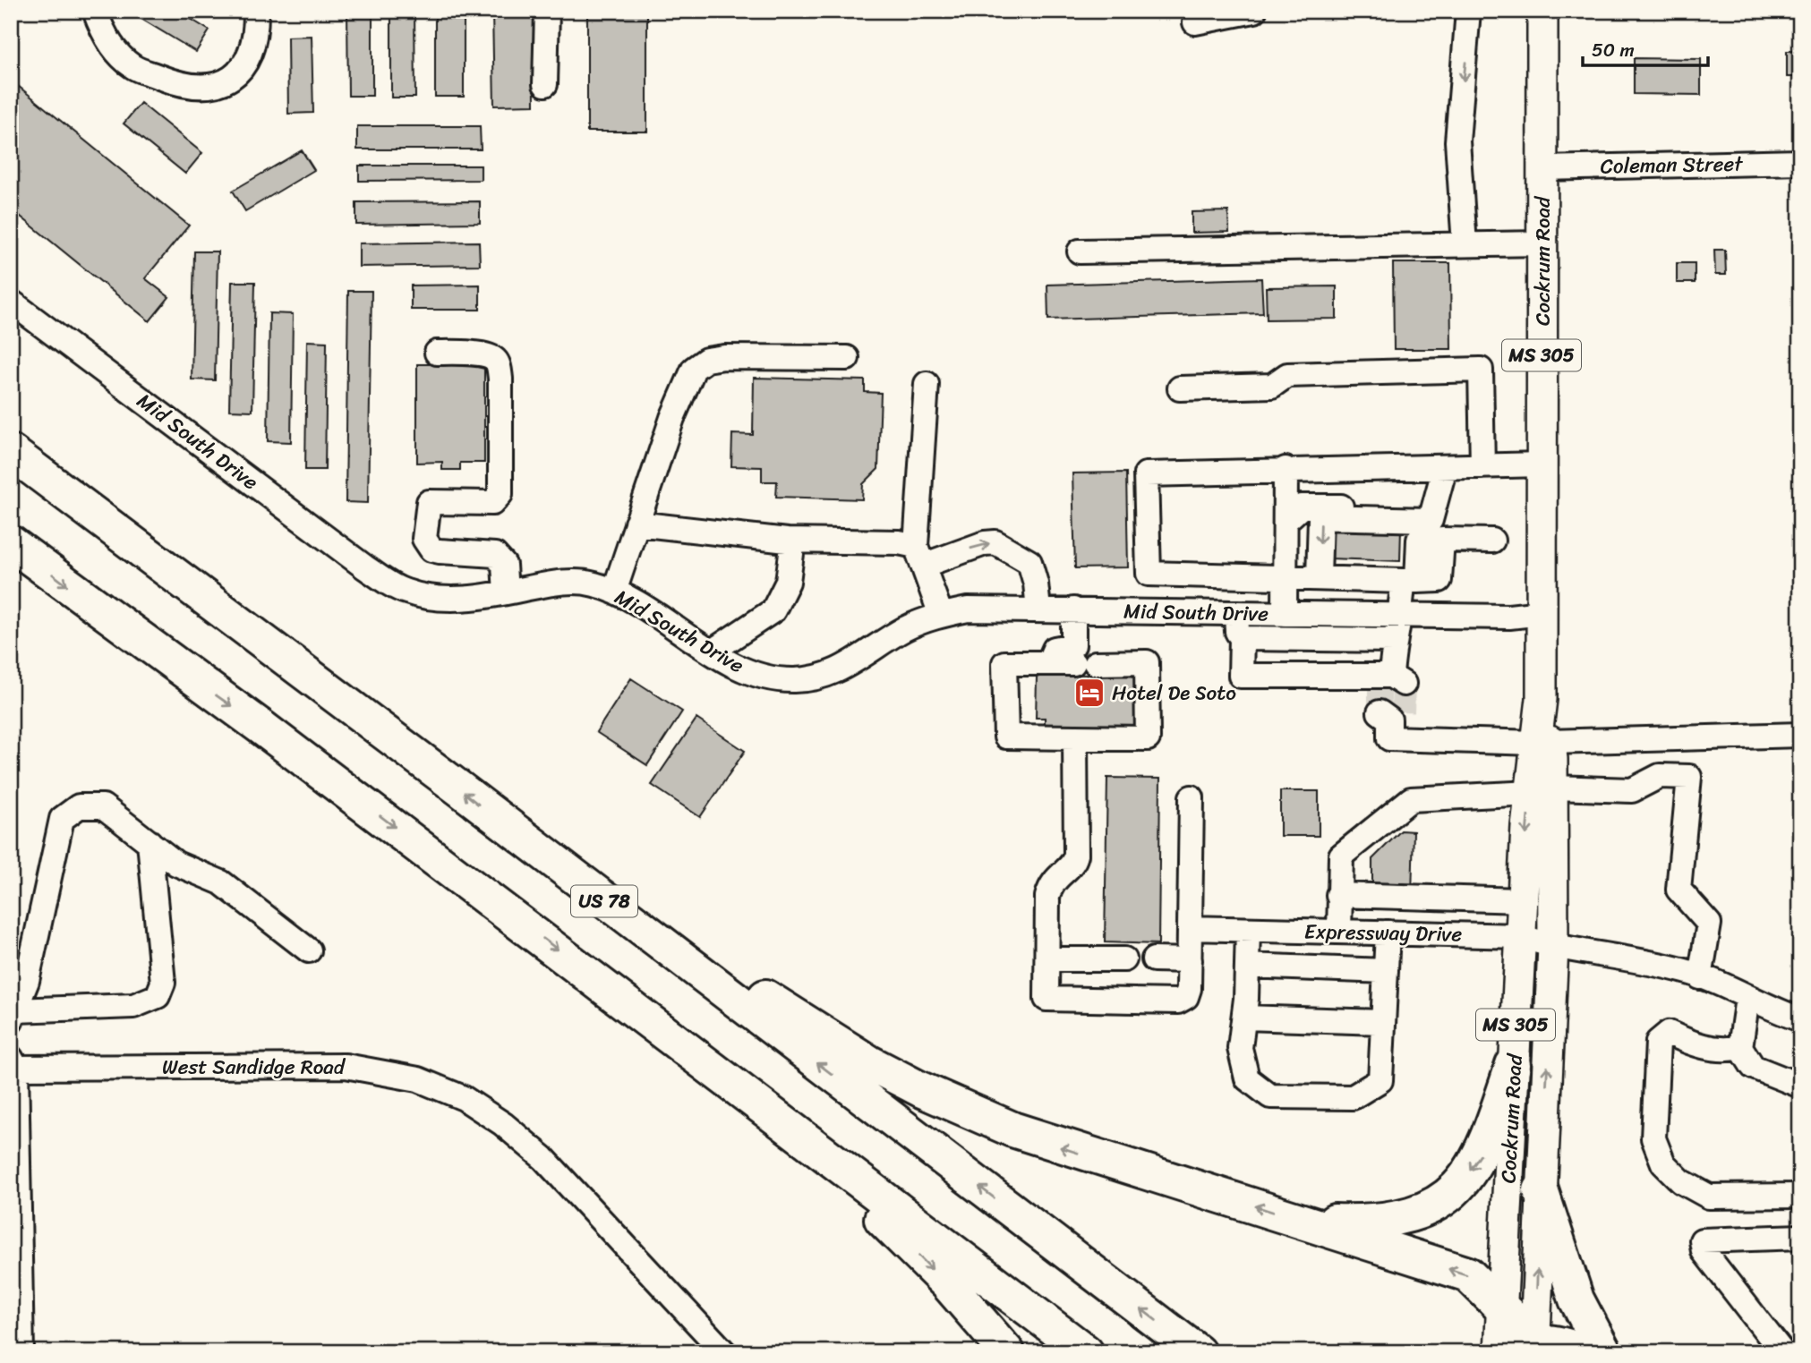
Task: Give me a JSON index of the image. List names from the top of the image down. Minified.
{"streets":{"highway":["US 78"],"main road":["Cockrum Road","MS 305"],"street":["Coleman Street","Mid South Drive","Expressway Drive","West Sandidge Road"]},"crossings":[["Coleman Street","Cockrum Road"],["Cockrum Road","Mid South Drive"],["Cockrum Road","Expressway Drive"]],"places":{"hotel":["Hotel De Soto"]},"scale_bar":"50 m"}
